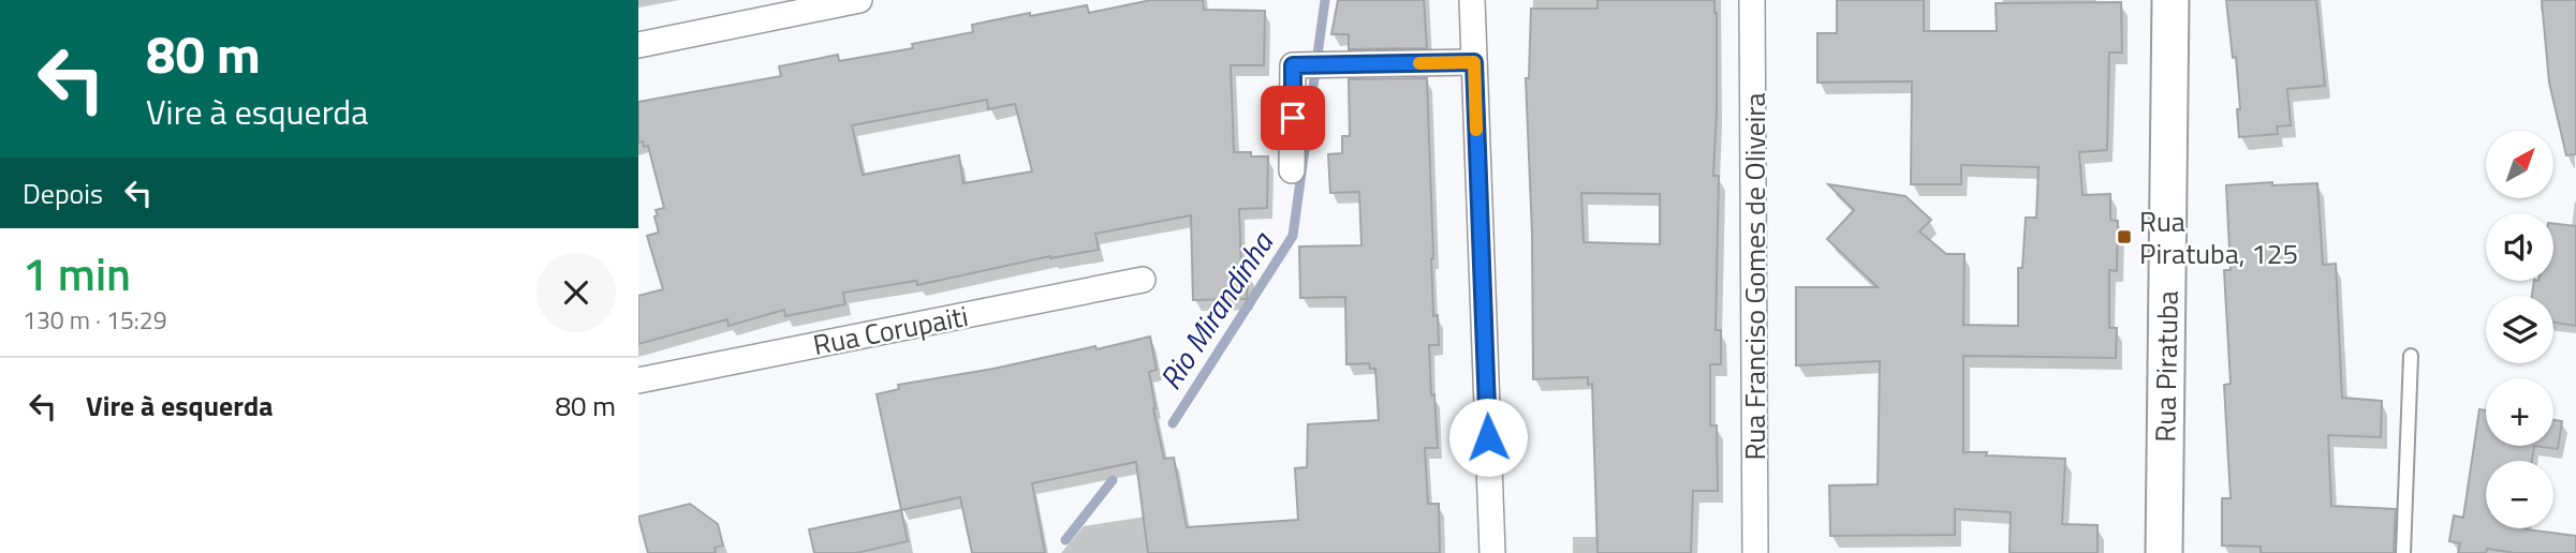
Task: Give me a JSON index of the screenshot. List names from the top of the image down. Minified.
{"streets":{"main road":["Rua Piratuba"],"street":["Rua Franciso Gomes de Oliveira","Rua Corupaiti"]},"water":["Rio Mirandinha"],"places":{"transit":["Rua Piratuba, 125"]},"north":"top right","page":{"turn":["80 m","Vire à esquerda"],"map_buttons":["+","−"],"then":"Depois","heading":["1 min","130 m · 15:29"],"list":[{"name":"Vire à esquerda","value":"80 m"}]}}
